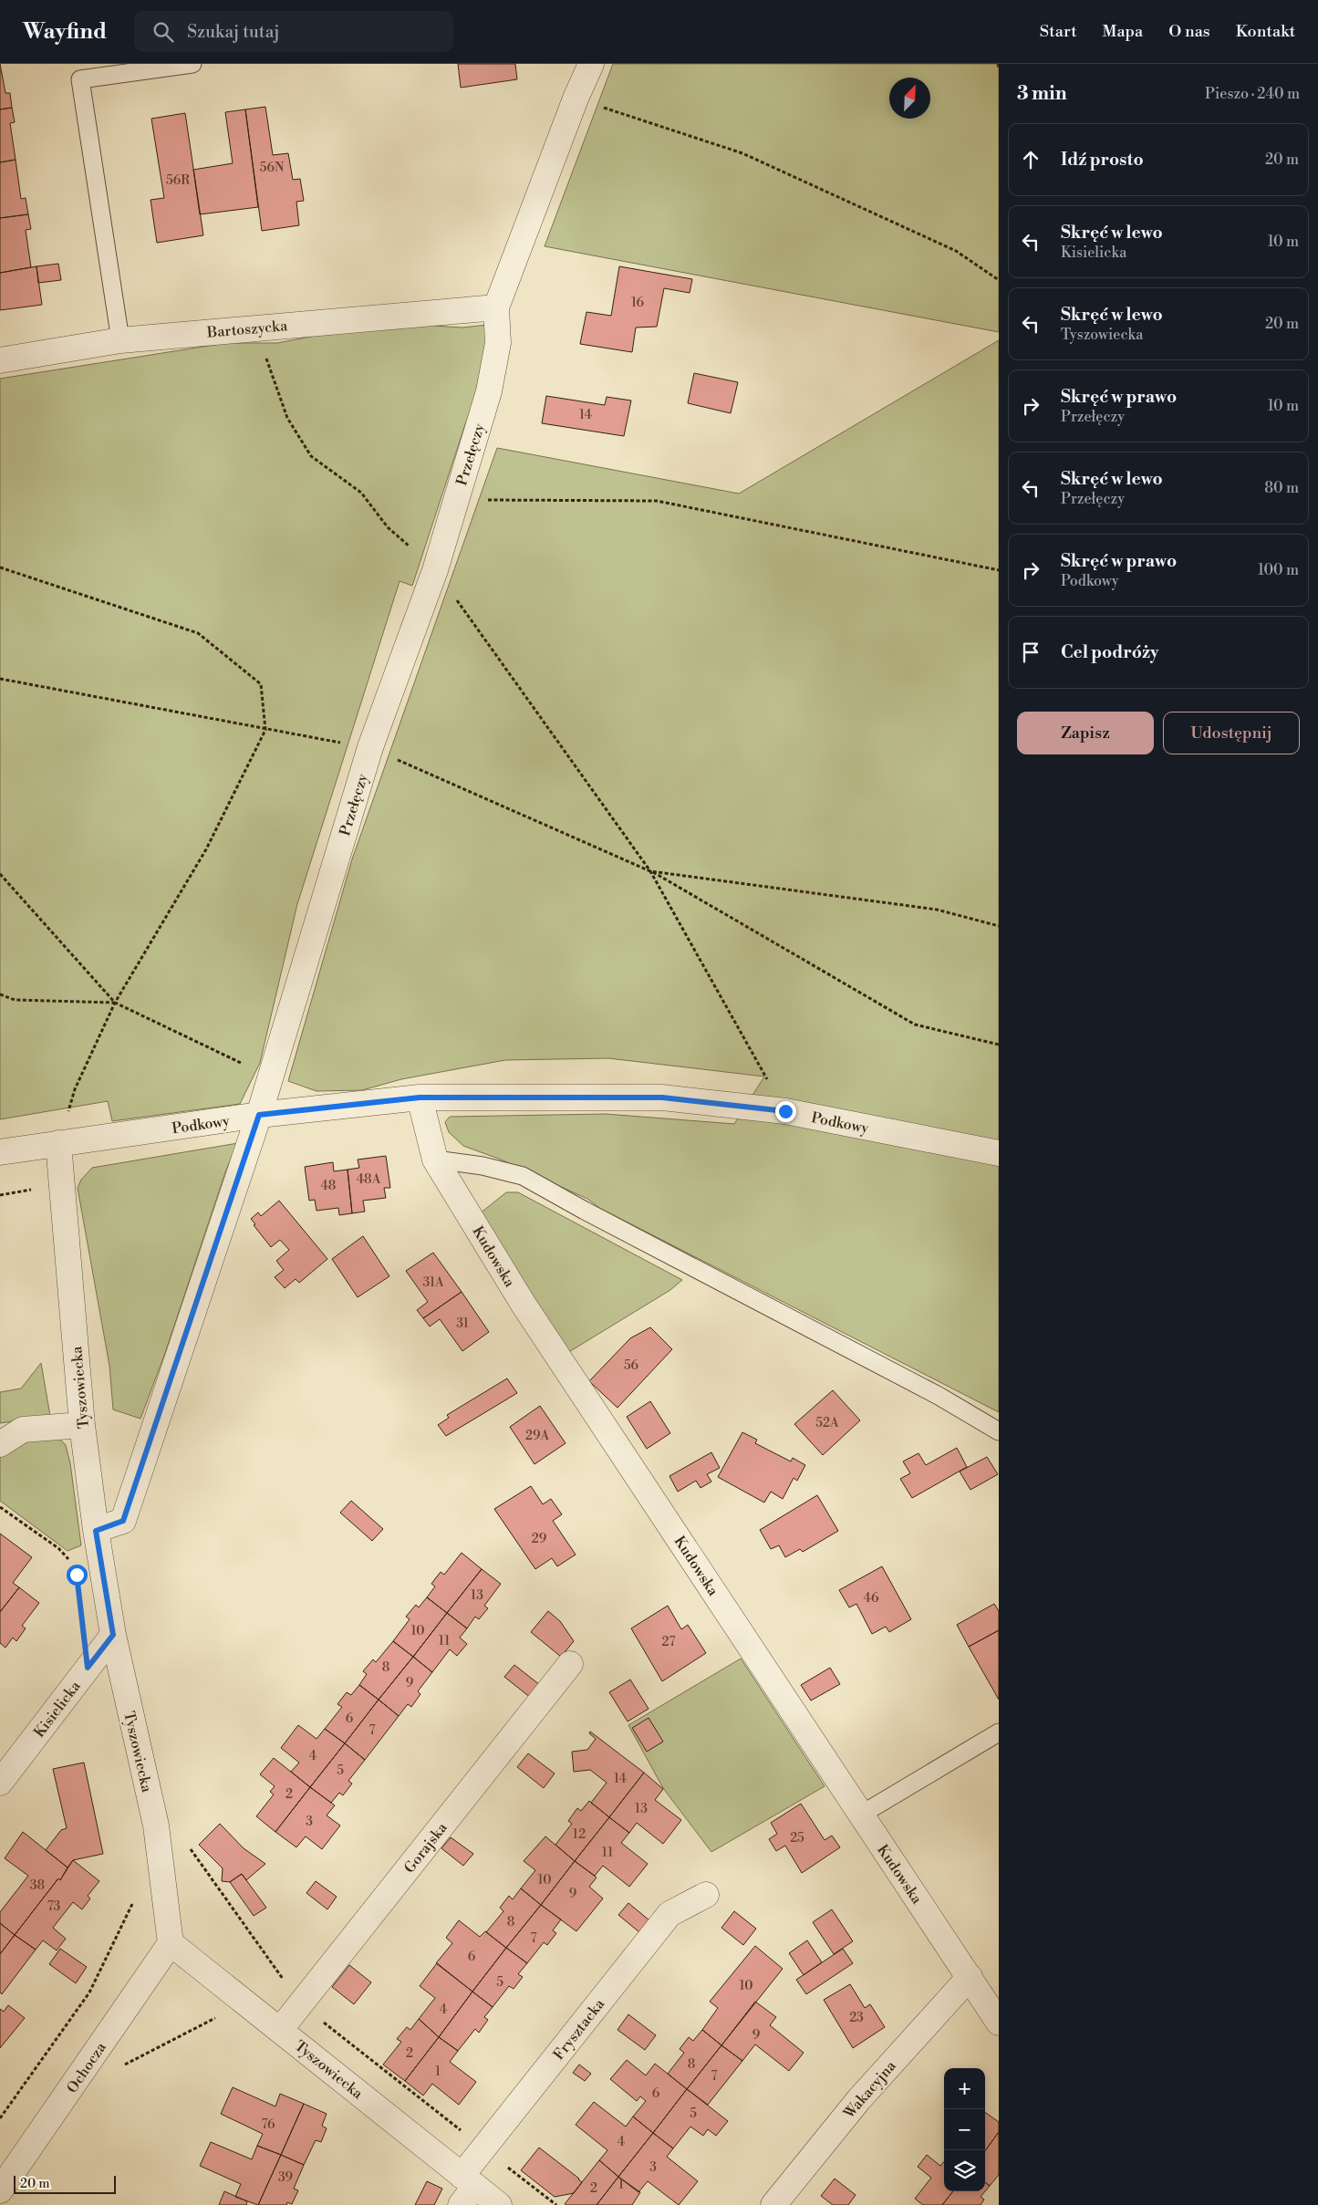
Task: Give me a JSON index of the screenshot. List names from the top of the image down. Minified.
{"streets":{"street":["Bartoszycka","Przełęczy","Podkowy","Kudowska","Tyszowiecka","Kisielicka","Gorajska","Frysztacka","Ochocza","Wakacyjna"]},"crossings":[["Bartoszycka","Przełęczy"],["Przełęczy","Podkowy"],["Przełęczy","Tyszowiecka"],["Podkowy","Kudowska"],["Podkowy","Tyszowiecka"],["Kudowska","Wakacyjna"],["Tyszowiecka","Kisielicka"],["Tyszowiecka","Gorajska"],["Tyszowiecka","Frysztacka"],["Tyszowiecka","Ochocza"]],"house_numbers":["56N","56R","16","14","48A","48","31A","31","56","52A","29A","29","13","46","10","11","27","8","9","6","7","4","5","14","2","13","3","12","25","11","10","38","9","73","8","7","6","5","10","4","23","9","2","8","1","7","6","5","76","4","3","39","1","2"],"scale_bar":"20 m","north":"top right","page":{"header":"Wayfind","search":"Szukaj tutaj","nav":["Start","Mapa","O nas","Kontakt"],"heading":["3 min","Pieszo · 240 m"],"list":[["Idź prosto","20 m"],["Skręć w lewo","Kisielicka","10 m"],["Skręć w lewo","Tyszowiecka","20 m"],["Skręć w prawo","Przełęczy","10 m"],["Skręć w lewo","Przełęczy","80 m"],["Skręć w prawo","Podkowy","100 m"],"Cel podróży"],"buttons":["Zapisz","Udostępnij"],"map_buttons":["+","−"],"scale":"20 m"}}
